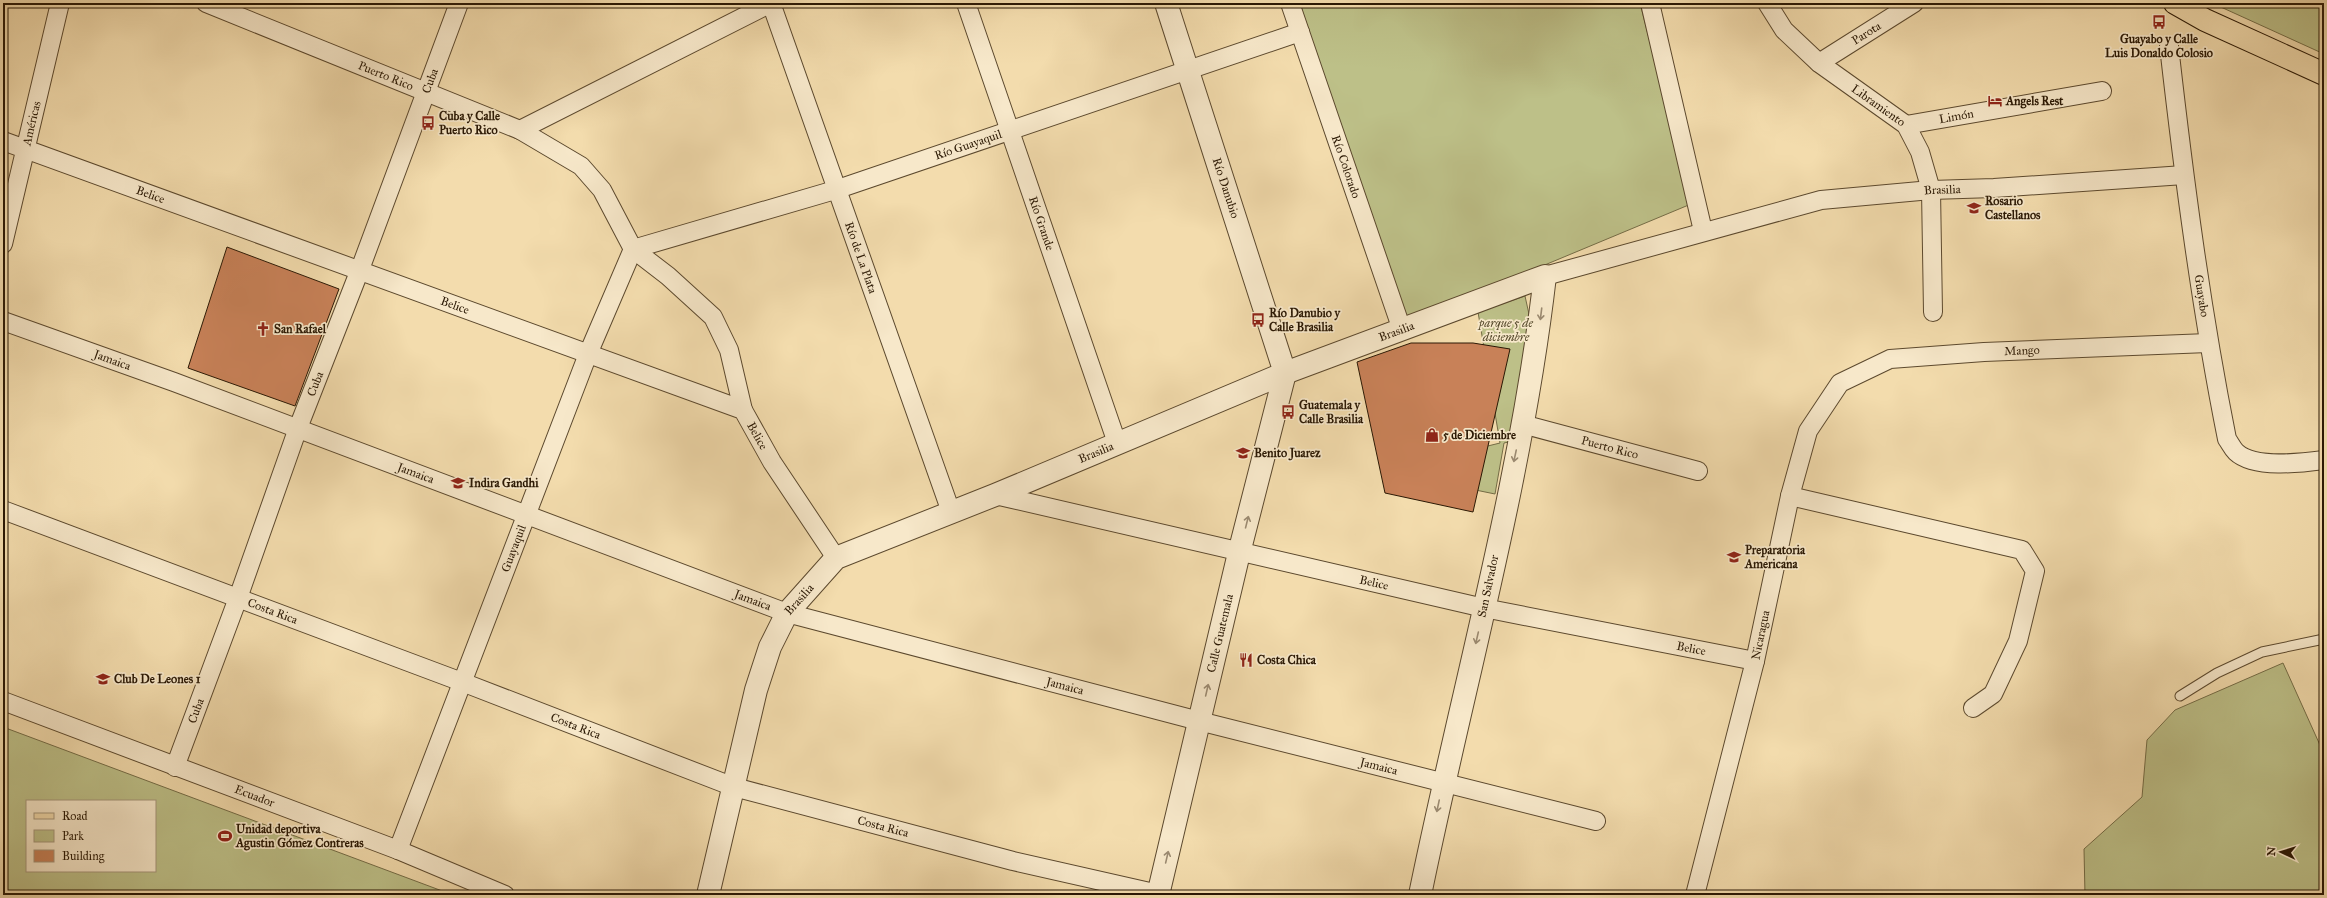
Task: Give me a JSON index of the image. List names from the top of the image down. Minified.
{"streets":{"street":["Parota","Puerto Rico","Cuba","Libramiento","Limón","Américas","Río Guayaquil","Río Colorado","Río Danubio","Brasilia","Belice","Río Grande","Río de La Plata","Guayabo","Mango","Jamaica","Guayaquil","San Salvador","Costa Rica","Calle Guatemala","Nicaragua","Ecuador"]},"crossings":[["Parota","Libramiento"],["Puerto Rico","Cuba"],["Puerto Rico","Río Guayaquil"],["Puerto Rico","Guayaquil"],["Puerto Rico","San Salvador"],["Cuba","Belice"],["Cuba","Jamaica"],["Cuba","Costa Rica"],["Cuba","Ecuador"],["Libramiento","Limón"],["Libramiento","Brasilia"],["Américas","Belice"],["Río Guayaquil","Río Colorado"],["Río Guayaquil","Río Danubio"],["Río Guayaquil","Río Grande"],["Río Guayaquil","Río de La Plata"],["Río Guayaquil","Guayaquil"],["Río Colorado","Brasilia"],["Río Danubio","Brasilia"],["Río Danubio","Calle Guatemala"],["Brasilia","Belice"],["Brasilia","Río Grande"],["Brasilia","Río de La Plata"],["Brasilia","Guayabo"],["Brasilia","Jamaica"],["Brasilia","San Salvador"],["Brasilia","Costa Rica"],["Brasilia","Calle Guatemala"],["Belice","Guayaquil"],["Belice","San Salvador"],["Belice","Calle Guatemala"],["Belice","Nicaragua"],["Guayabo","Mango"],["Mango","Nicaragua"],["Jamaica","Guayaquil"],["Jamaica","San Salvador"],["Jamaica","Calle Guatemala"],["Guayaquil","Costa Rica"],["Guayaquil","Ecuador"],["Costa Rica","Calle Guatemala"]],"one_way":["San Salvador","Calle Guatemala"],"parks":["parque 5 de diciembre"],"places":{"bus stop":["Guayabo y Calle Luis Donaldo Colosio","Cuba y Calle Puerto Rico","Río Danubio y Calle Brasilia","Guatemala y Calle Brasilia"],"hotel":["Angels Rest"],"school or university":["Rosario Castellanos","Benito Juarez","Indira Gandhi","Preparatoria Americana","Club De Leones 1"],"church":["San Rafael"],"shop":["5 de Diciembre"],"restaurant":["Costa Chica"],"sports":["Unidad deportiva Agustin Gómez Contreras"]},"legend":["Road","Park","Building"],"north":"left"}
